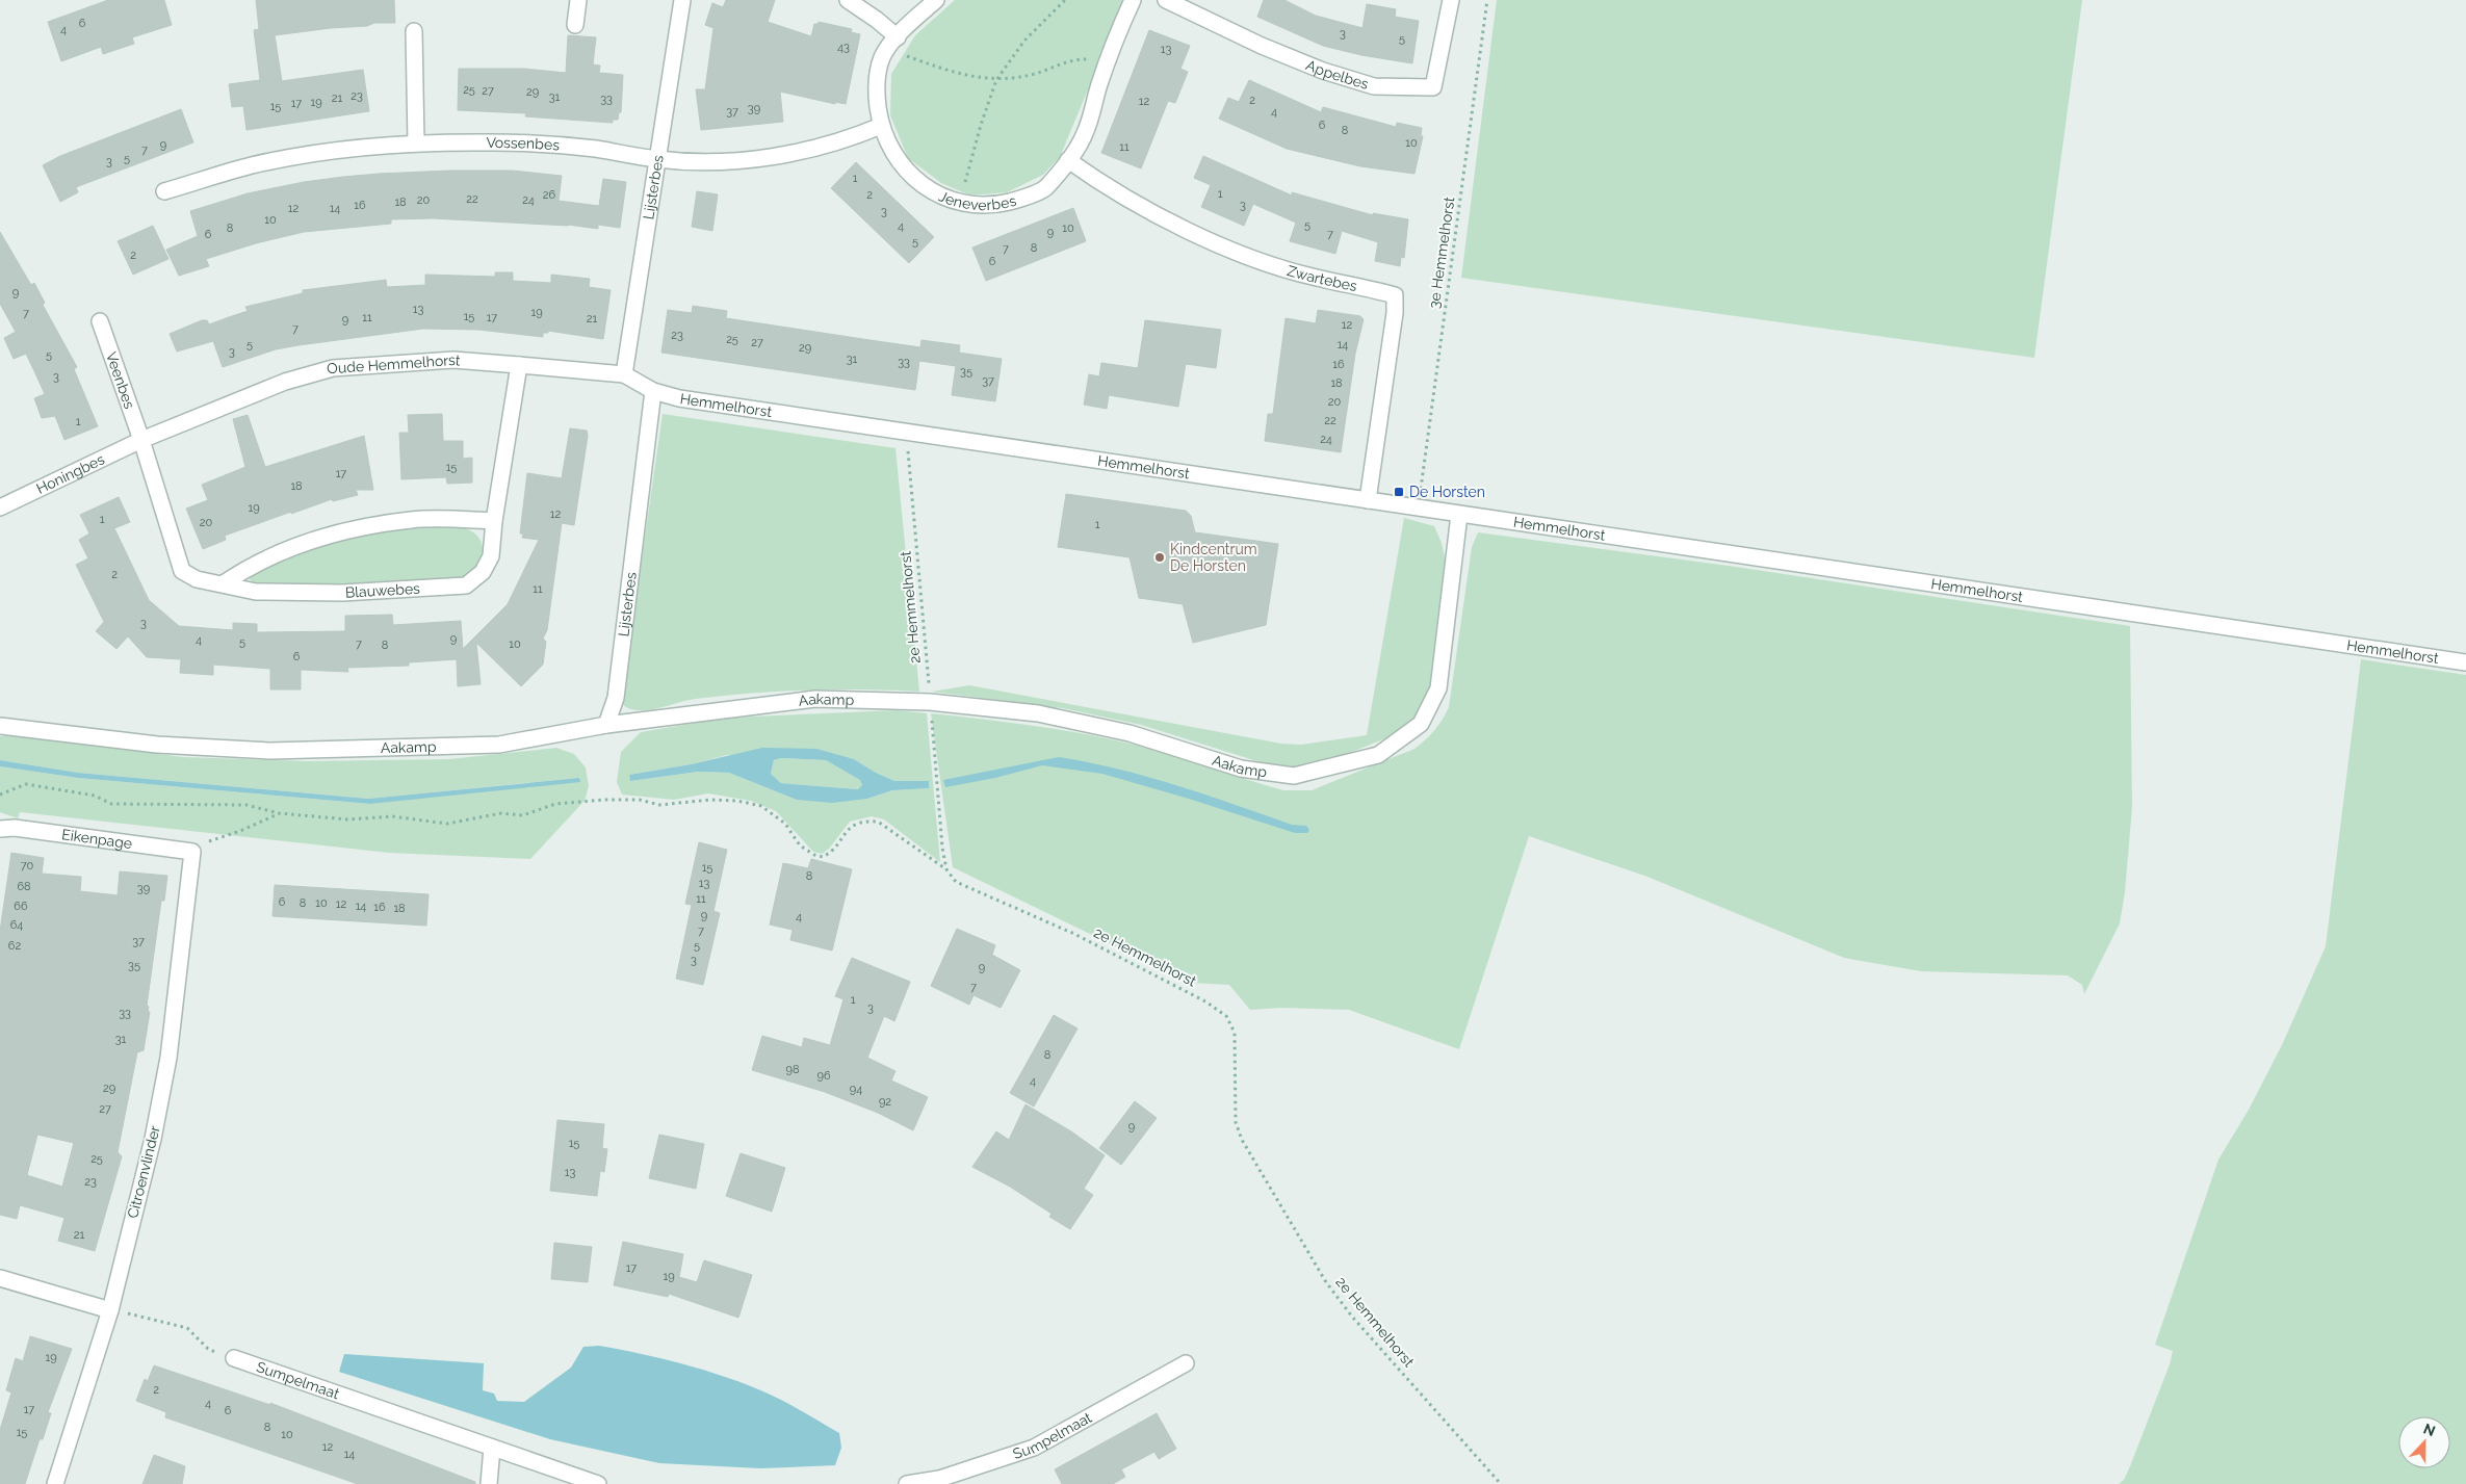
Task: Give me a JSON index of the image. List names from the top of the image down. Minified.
{"streets":{"street":["Appelbes","Vossenbes","Lijsterbes","Jeneverbes","Zwartebes","Oude Hemmelhorst","Veenbes","Hemmelhorst","Honingbes","Blauwebes","Aakamp","Eikenpage","Citroenvlinder","Sumpelmaat"],"path":["3e Hemmelhorst","2e Hemmelhorst"]},"crossings":[["Vossenbes","Lijsterbes"],["Vossenbes","Jeneverbes"],["Lijsterbes","Oude Hemmelhorst"],["Lijsterbes","Hemmelhorst"],["Lijsterbes","Aakamp"],["Jeneverbes","Zwartebes"],["3e Hemmelhorst","Hemmelhorst"],["Zwartebes","Hemmelhorst"],["Oude Hemmelhorst","Veenbes"],["Oude Hemmelhorst","Hemmelhorst"],["Oude Hemmelhorst","Honingbes"],["Oude Hemmelhorst","Blauwebes"],["Veenbes","Honingbes"],["Veenbes","Blauwebes"],["Hemmelhorst","2e Hemmelhorst"],["Hemmelhorst","Aakamp"],["Honingbes","Blauwebes"],["2e Hemmelhorst","Aakamp"],["Eikenpage","Citroenvlinder"]],"places":{"transit":["De Horsten"],"other":["Kindcentrum De Horsten"]},"house_numbers":["6","4","3","5","43","13","25","27","29","23","31","21","33","2","12","19","17","15","39","37","4","6","8","10","9","11","7","5","3","1","1","26","2","22","20","24","18","16","3","12","14","3","10","5","4","8","10","9","6","7","5","8","7","2","6","9","13","19","7","15","11","17","21","9","12","7","23","25","27","5","14","29","3","5","31","33","16","35","3","37","18","20","22","1","24","15","17","18","19","12","1","20","1","2","11","3","9","4","5","7","10","8","6","70","15","8","13","68","39","11","6","8","10","12","66","14","16","18","9","4","64","7","37","62","5","3","35","9","7","1","3","33","31","8","98","96","4","29","94","92","27","9","15","25","13","23","21","17","19","19","2","4","17","6","8","15","10","12","14"],"north":"top"}
